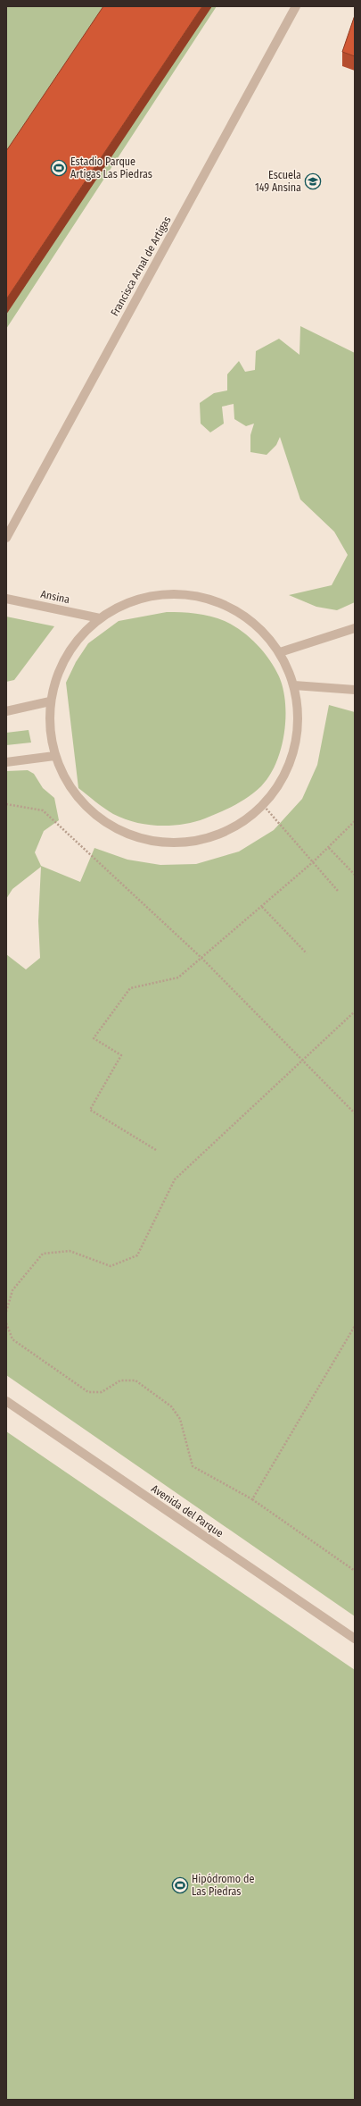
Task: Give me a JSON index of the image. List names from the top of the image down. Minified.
{"streets":{"street":["Francisca Arnal de Artigas","Ansina","Avenida del Parque"]},"places":{"sports":["Estadio Parque Artigas Las Piedras","Hipódromo de Las Piedras"],"school or university":["Escuela 149 Ansina"]}}
